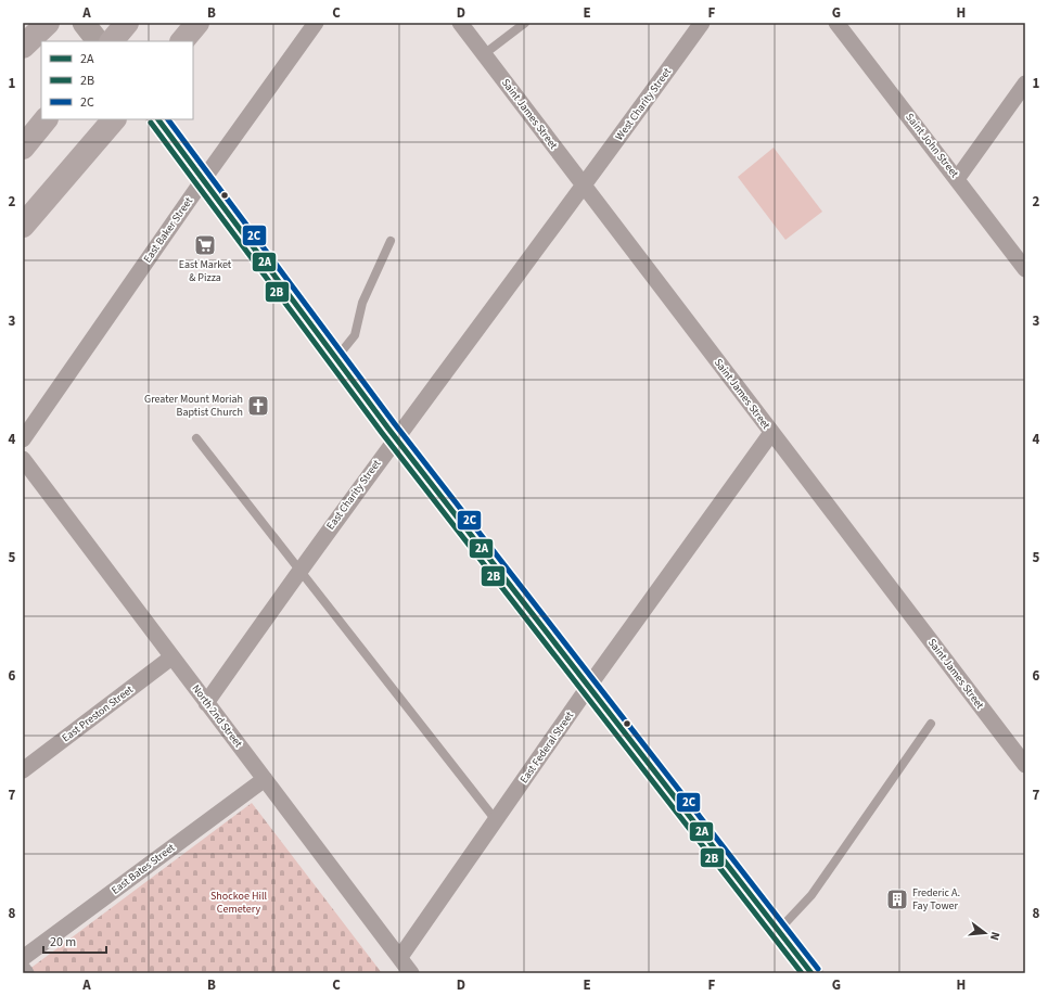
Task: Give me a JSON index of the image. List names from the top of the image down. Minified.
{"streets":{"street":["West Charity Street","Saint James Street","Saint John Street","East Baker Street","East Charity Street","East Preston Street","North 2nd Street","East Federal Street","East Bates Street"]},"crossings":[["West Charity Street","Saint James Street"],["West Charity Street","East Charity Street"],["Saint James Street","East Charity Street"],["Saint James Street","East Federal Street"],["East Charity Street","North 2nd Street"],["East Preston Street","North 2nd Street"],["North 2nd Street","East Federal Street"],["North 2nd Street","East Bates Street"]],"parks":["Shockoe Hill Cemetery"],"places":{"supermarket":["East Market & Pizza"],"church":["Greater Mount Moriah Baptist Church"],"building":["Frederic A. Fay Tower"]},"lines":["transit line 2A","transit line 2C","transit line 2B"],"legend":["2A","2B","2C"],"scale_bar":"20 m","north":"right","grid":{"columns":["A","B","C","D","E","F","G","H"],"rows":["1","2","3","4","5","6","7","8"]}}
